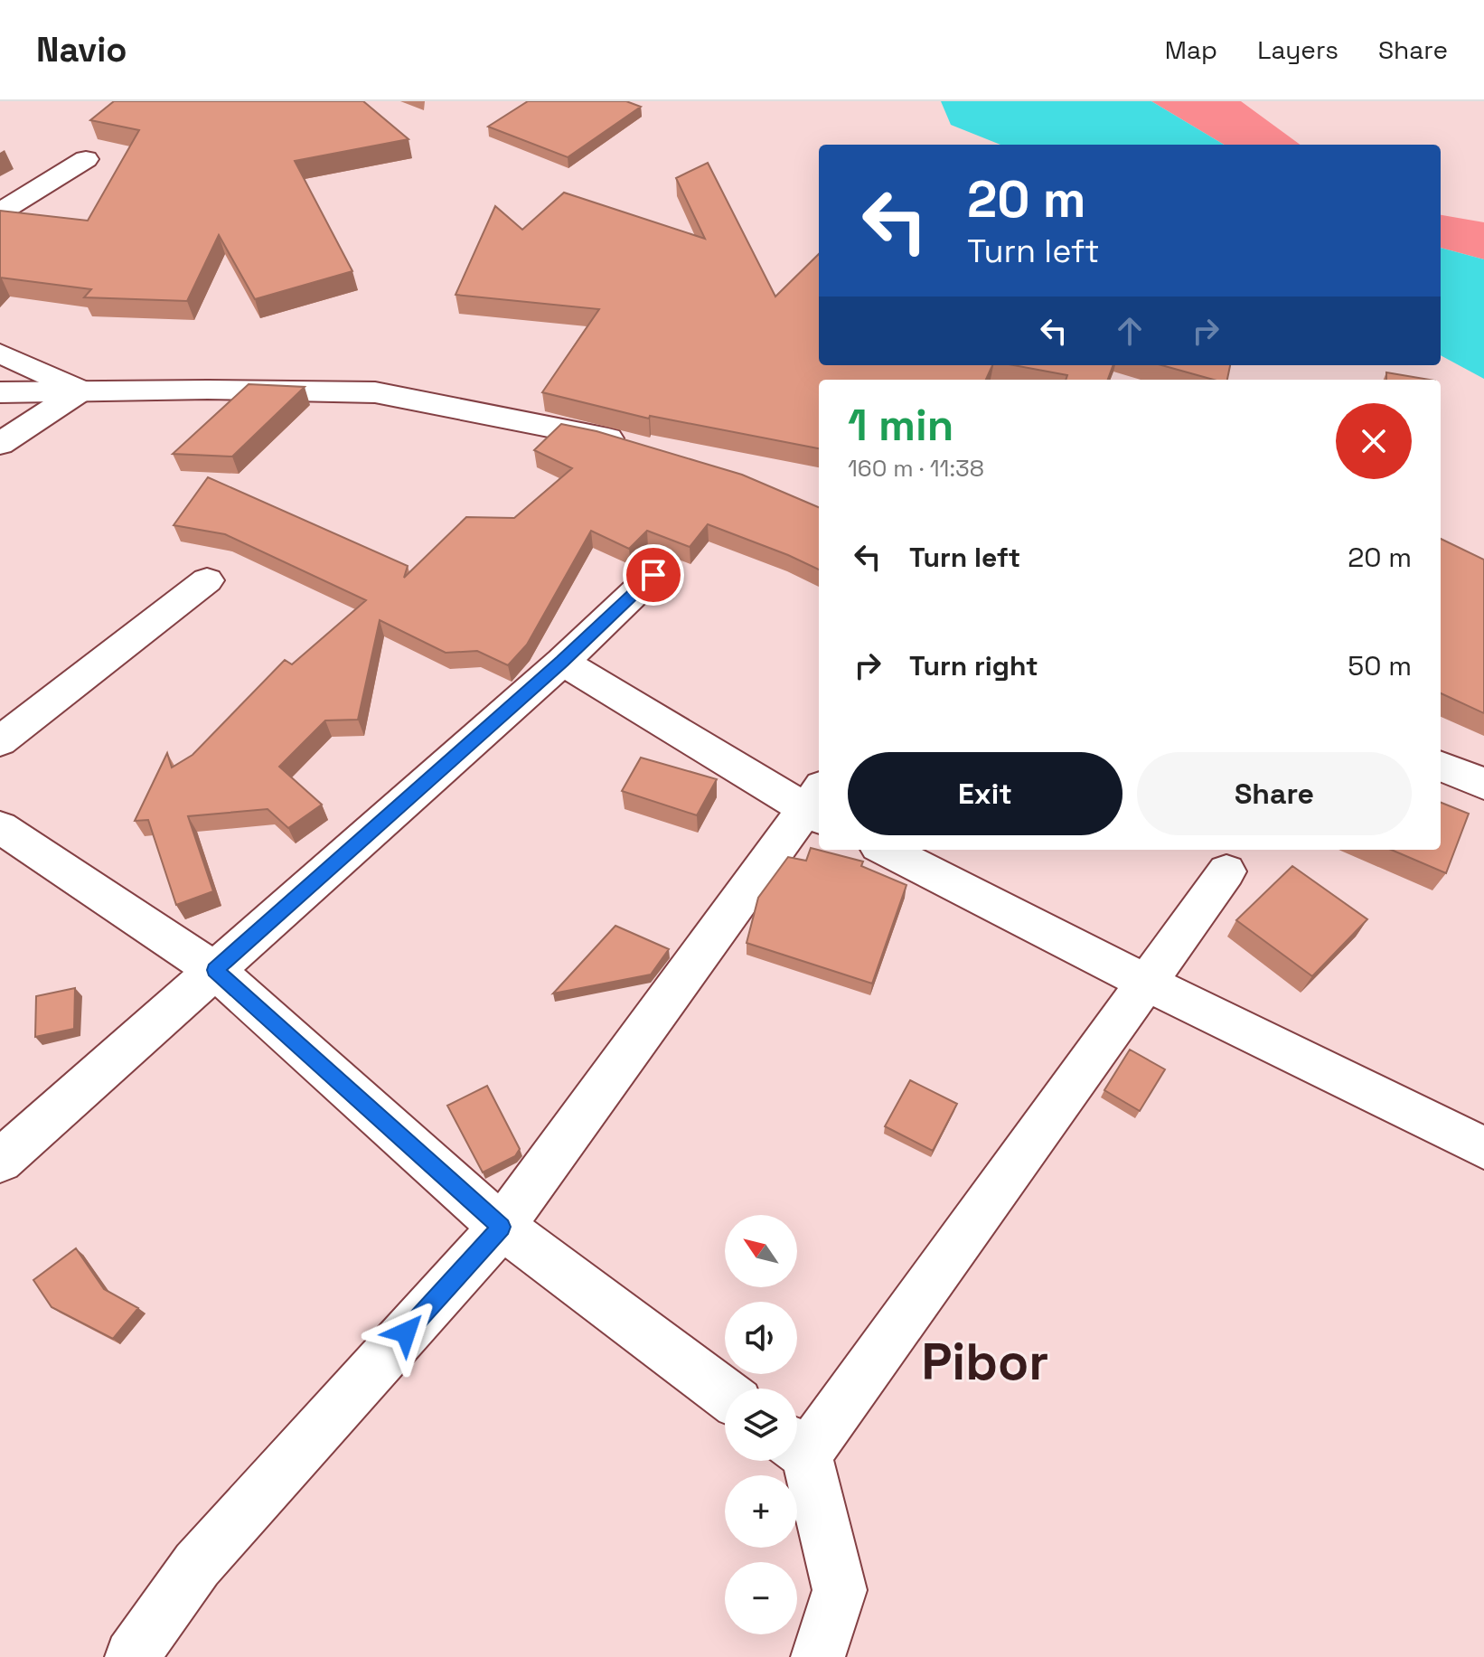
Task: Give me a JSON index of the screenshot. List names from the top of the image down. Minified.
{"districts":["Pibor"],"north":"top left","page":{"header":"Navio","nav":["Map","Layers","Share"],"turn":["20 m","Turn left"],"heading":["1 min","160 m · 11:38"],"list":[{"name":"Turn left","value":"20 m"},{"name":"Turn right","value":"50 m"}],"buttons":["Exit","Share"],"map_buttons":["+","−"]}}
